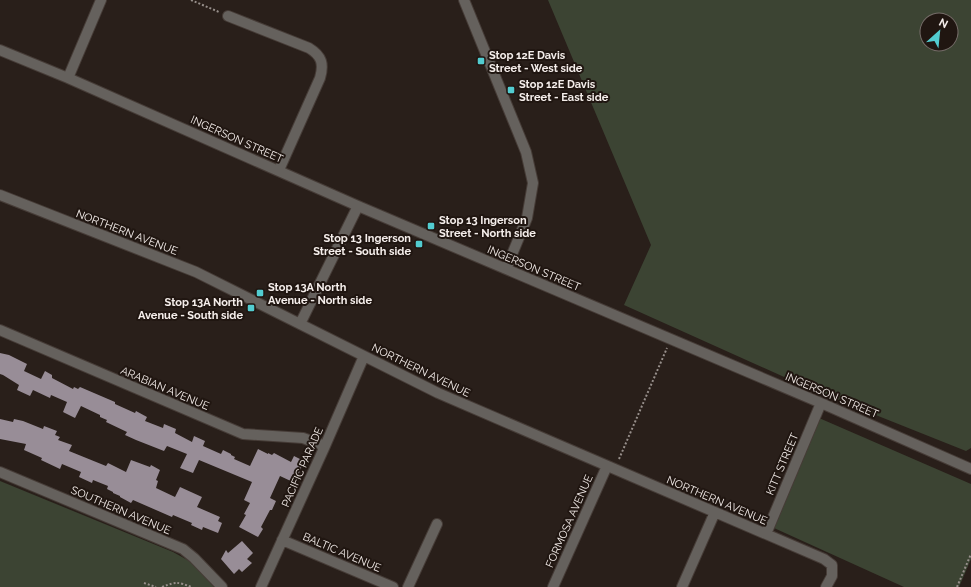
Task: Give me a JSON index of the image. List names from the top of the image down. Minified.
{"streets":{"street":["INGERSON STREET","NORTHERN AVENUE","ARABIAN AVENUE","KITT STREET","PACIFIC PARADE","SOUTHERN AVENUE","FORMOSA AVENUE","BALTIC AVENUE"]},"crossings":[["INGERSON STREET","KITT STREET"],["NORTHERN AVENUE","KITT STREET"],["NORTHERN AVENUE","PACIFIC PARADE"],["NORTHERN AVENUE","FORMOSA AVENUE"],["ARABIAN AVENUE","PACIFIC PARADE"],["PACIFIC PARADE","BALTIC AVENUE"]],"places":{"transit":["Stop 12E Davis Street - West side","Stop 12E Davis Street - East side","Stop 13 Ingerson Street - North side","Stop 13 Ingerson Street - South side","Stop 13A North Avenue - North side","Stop 13A North Avenue - South side"]},"north":"top right"}
